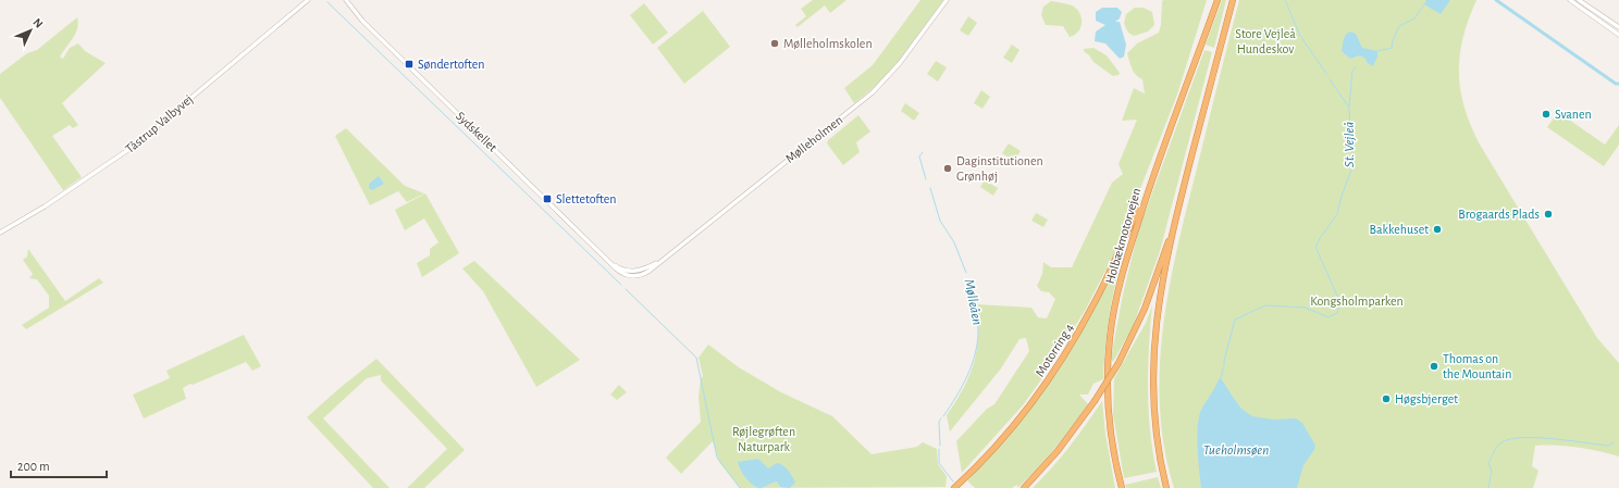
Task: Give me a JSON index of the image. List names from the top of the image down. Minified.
{"streets":{"highway":["Holbækmotorvejen","Motorring 4"],"street":["Tåstrup Valbyvej","Sydskellet","Mølleholmen"]},"crossings":[["Sydskellet","Mølleholmen"],["Holbækmotorvejen","Motorring 4"]],"water":["St. Vejleå","Mølleåen","Tueholmsøen"],"parks":["Store Vejleå Hundeskov","Kongsholmparken","Røjlegrøften Naturpark"],"places":{"other":["Mølleholmskolen","Svanen","Daginstitutionen Grønhøj","Brogaards Plads","Bakkehuset","Thomas on the Mountain","Høgsbjerget"],"transit":["Søndertoften","Slettetoften"]},"scale_bar":"200 m","north":"top right"}
